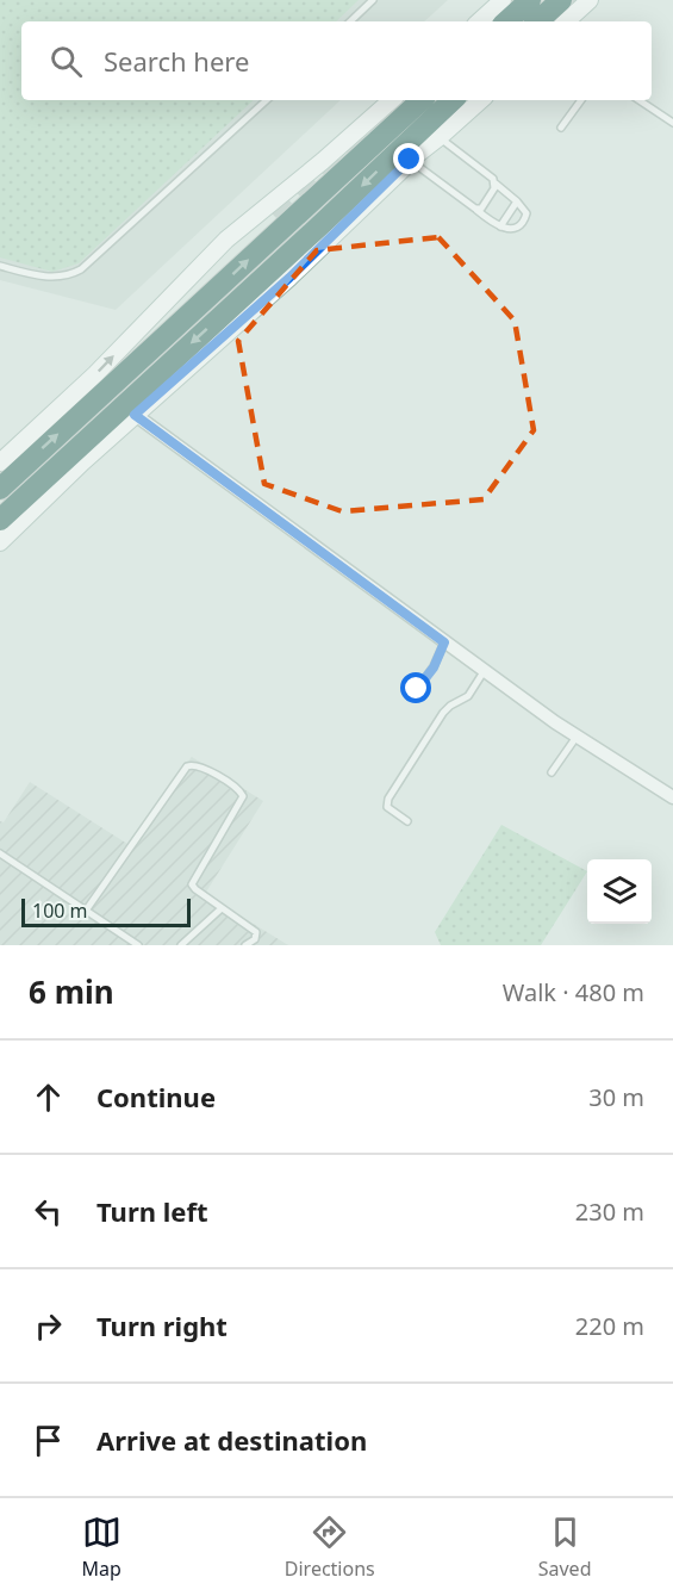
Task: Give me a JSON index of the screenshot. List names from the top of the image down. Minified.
{"scale_bar":"100 m","page":{"search":"Search here","scale":"100 m","heading":["6 min","Walk · 480 m"],"list":[["Continue","30 m"],["Turn left","230 m"],["Turn right","220 m"],"Arrive at destination"],"nav":["Map","Directions","Saved"]}}
